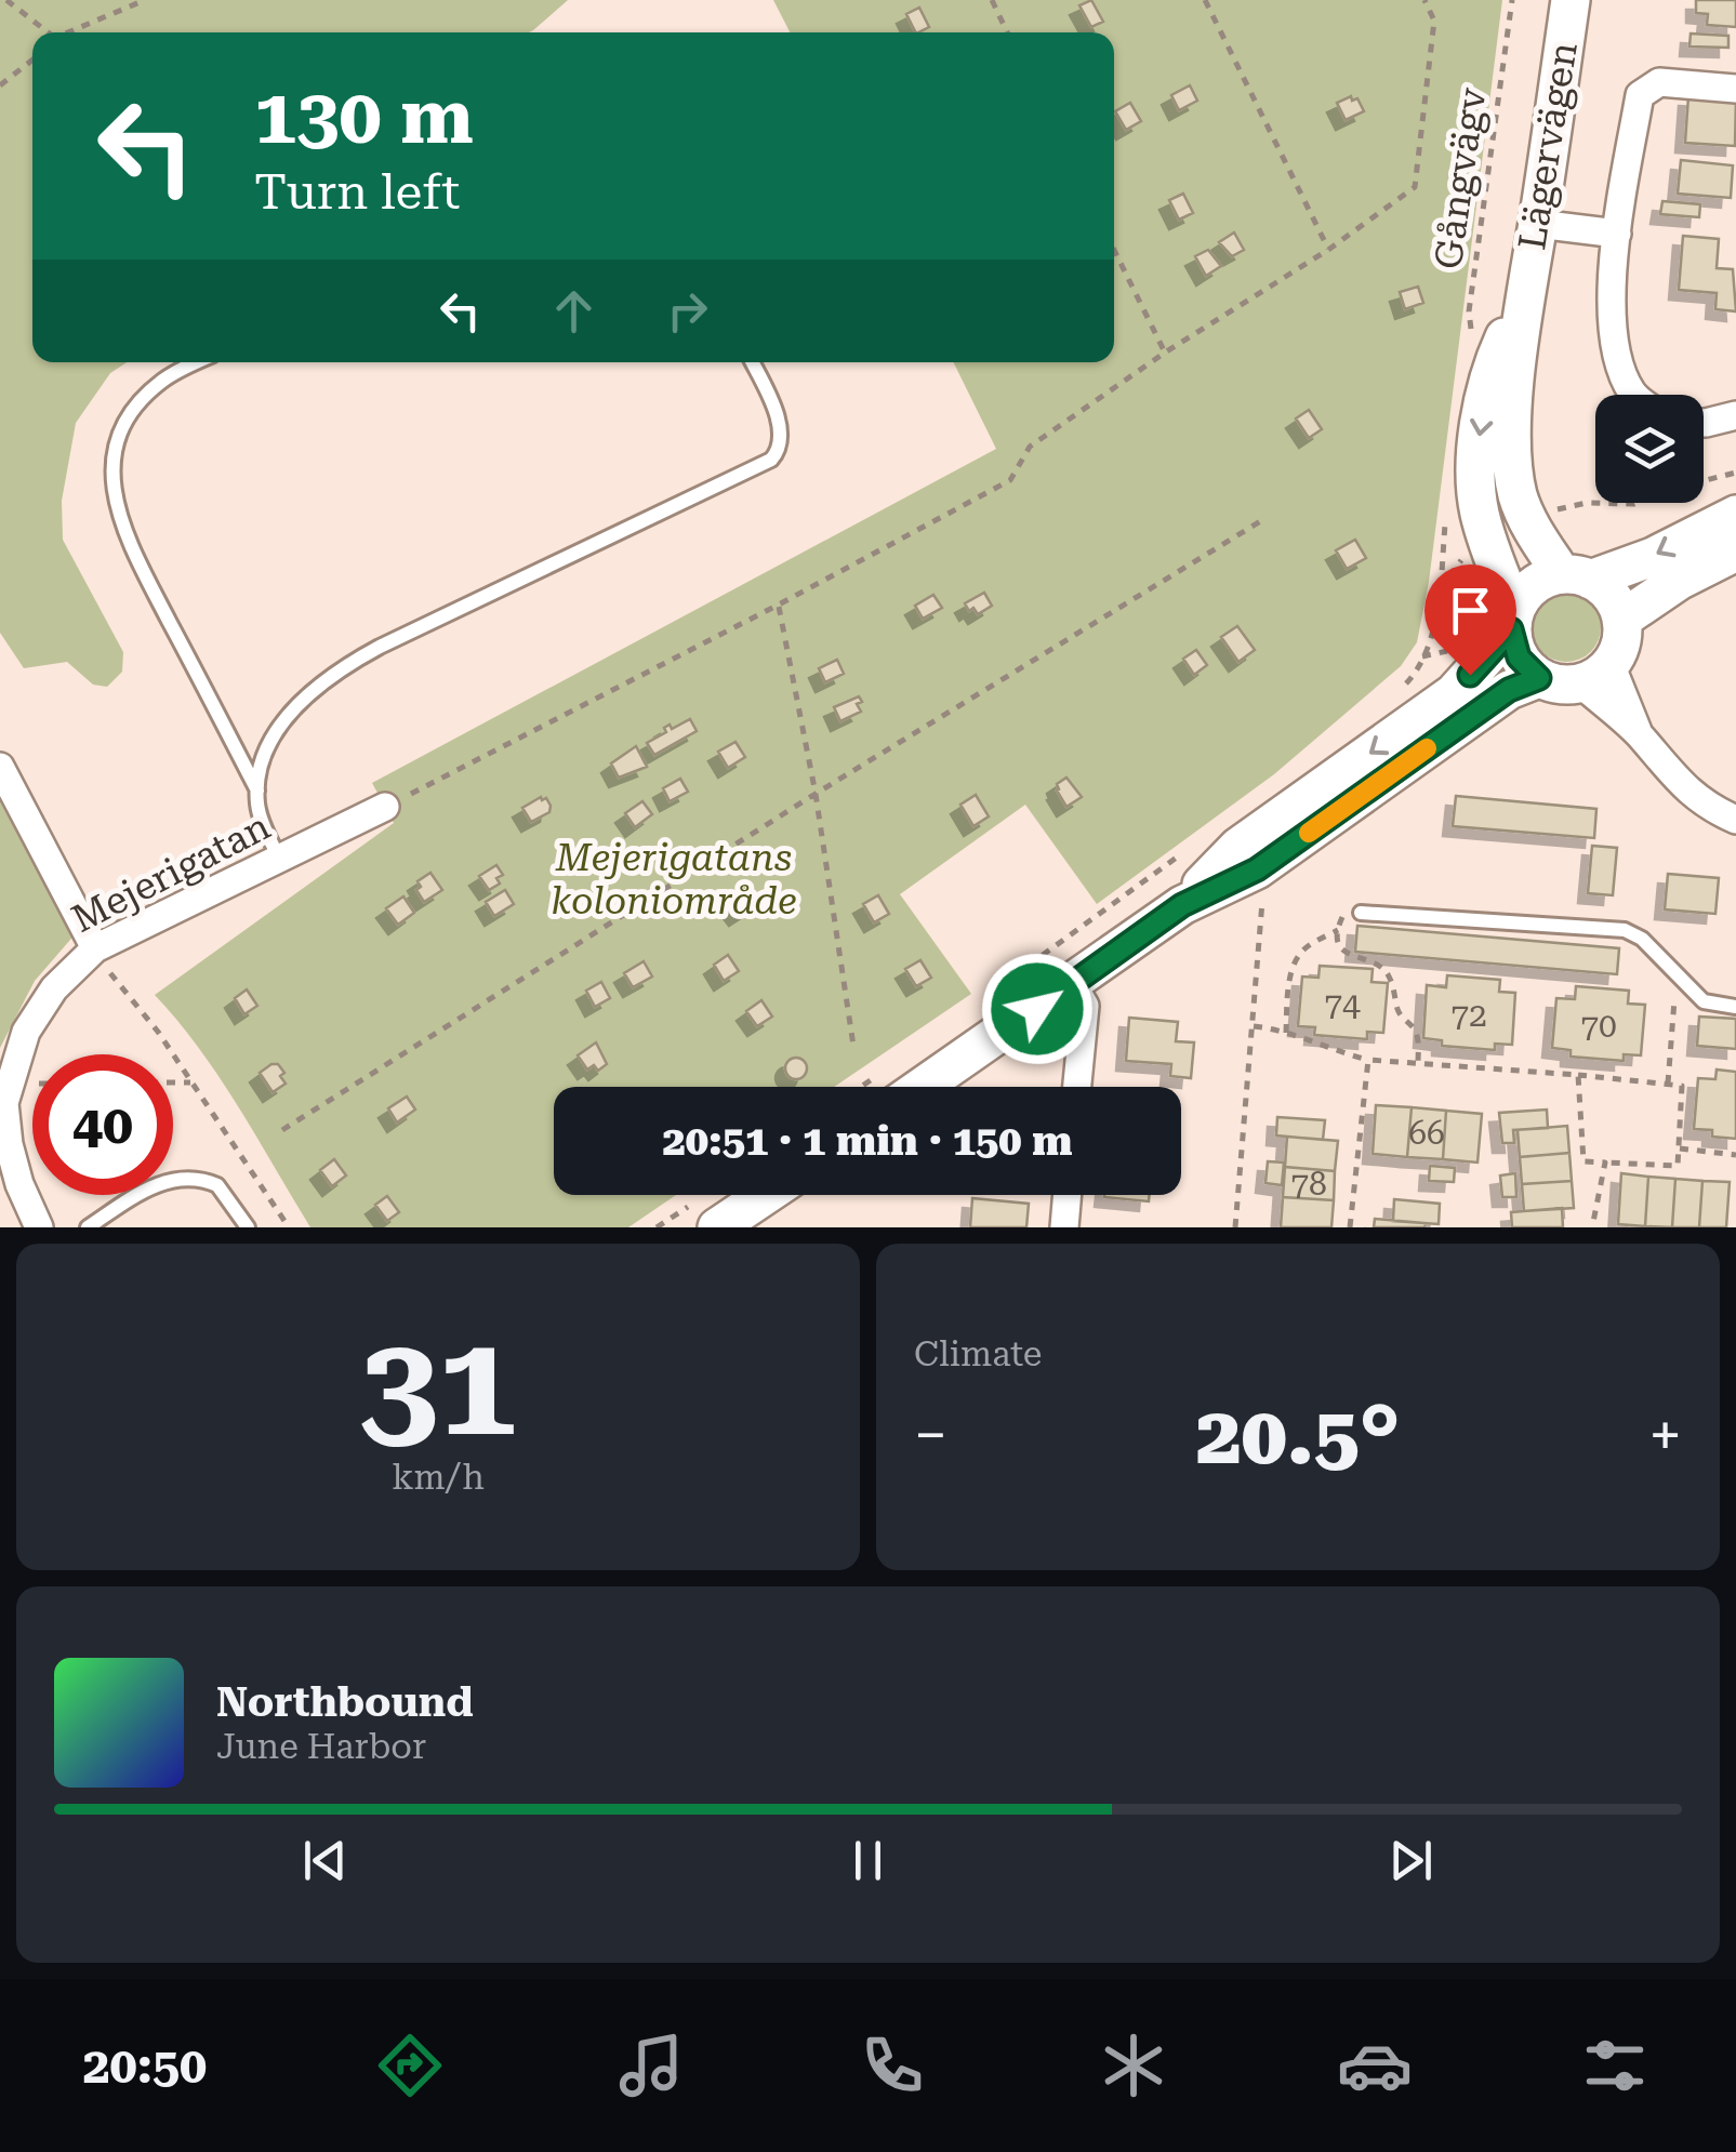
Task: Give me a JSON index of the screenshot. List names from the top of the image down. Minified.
{"streets":{"street":["Lägervägen","Mejerigatan"],"path":["Gångvägv"]},"parks":["Mejerigatans koloniområde"],"house_numbers":["74","72","70","66","78"],"page":{"turn":["130 m","Turn left"],"limit":"40","trip":"20:51 · 1 min · 150 m","tile":[["31","km/h"],"Climate"],"heat":["−","20.5°","+"],"song":["Northbound","June Harbor"],"tabs":"20:50"}}
